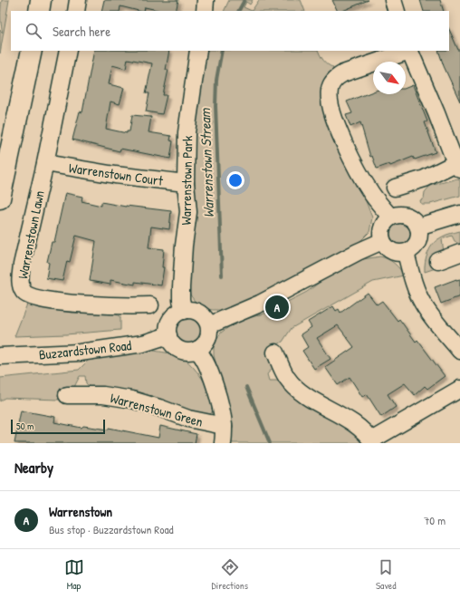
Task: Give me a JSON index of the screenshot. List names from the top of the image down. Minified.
{"streets":{"street":["Warrenstown Court","Warrenstown Park","Warrenstown Lawn","Buzzardstown Road","Warrenstown Green"]},"crossings":[["Warrenstown Court","Warrenstown Park"],["Warrenstown Court","Warrenstown Lawn"],["Warrenstown Park","Buzzardstown Road"],["Warrenstown Park","Warrenstown Green"],["Buzzardstown Road","Warrenstown Green"]],"water":["Warrenstown Stream"],"scale_bar":"50 m","north":"bottom right","page":{"search":"Search here","pins":"A","scale":"50 m","heading":"Nearby","list":[{"mark":"A","name":"Warrenstown","note":"Bus stop · Buzzardstown Road","value":"70 m"}],"nav":["Map","Directions","Saved"]}}
